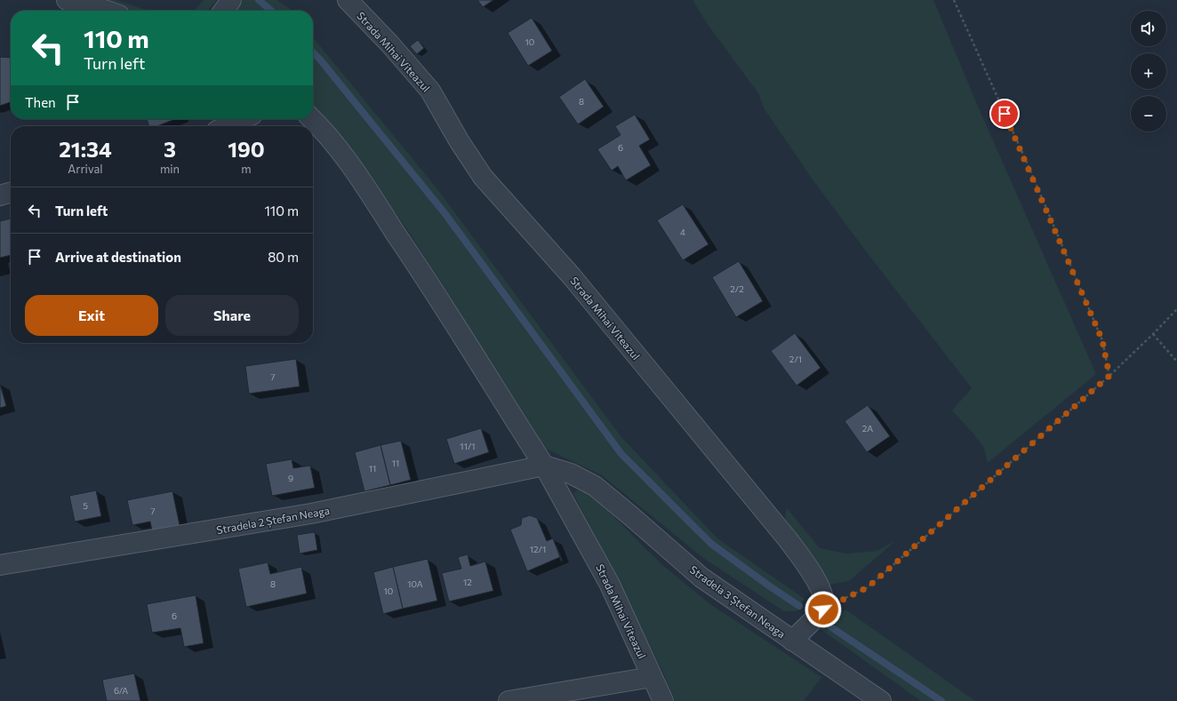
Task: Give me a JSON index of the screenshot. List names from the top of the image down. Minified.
{"streets":{"street":["Strada Mihai Viteazul","Stradela 2 Ștefan Neaga","Stradela 3 Ștefan Neaga"]},"crossings":[["Strada Mihai Viteazul","Stradela 2 Ștefan Neaga"],["Strada Mihai Viteazul","Stradela 3 Ștefan Neaga"],["Stradela 2 Ștefan Neaga","Stradela 3 Ștefan Neaga"]],"house_numbers":["10","8","6","4","2/2","2/1","7","2A","11/1","11","11","9","5","7","12/1","12","8","10A","10","6","6/A"],"page":{"map_buttons":["+","−"],"turn":["110 m","Turn left"],"then":"Then","eta":["21:34","Arrival","3","min","190","m"],"list":[{"name":"Turn left","value":"110 m"},{"name":"Arrive at destination","value":"80 m"}],"buttons":["Exit","Share"]}}
